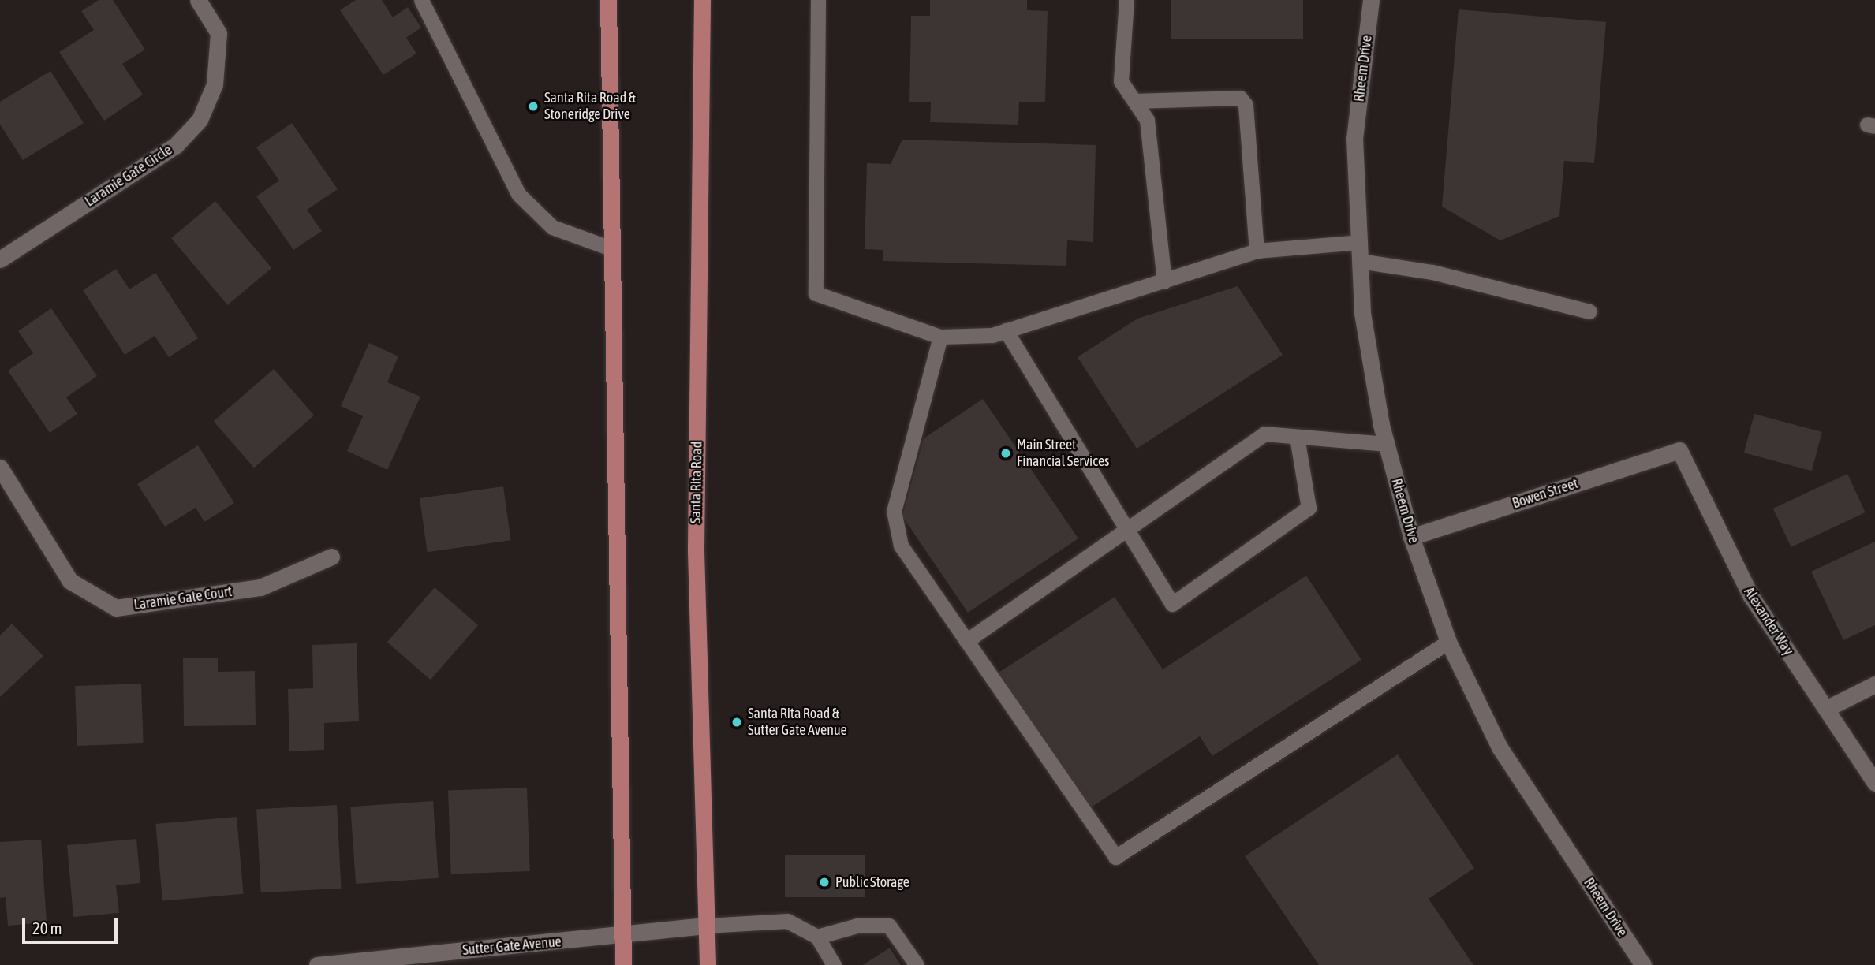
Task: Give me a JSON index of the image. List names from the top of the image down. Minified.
{"streets":{"main road":["Santa Rita Road"],"street":["Rheem Drive","Laramie Gate Circle","Bowen Street","Laramie Gate Court","Alexander Way","Sutter Gate Avenue"]},"crossings":[["Rheem Drive","Bowen Street"],["Santa Rita Road","Sutter Gate Avenue"],["Bowen Street","Alexander Way"]],"places":["Santa Rita Road & Stoneridge Drive","Main Street Financial Services","Santa Rita Road & Sutter Gate Avenue","Public Storage"],"scale_bar":"20 m"}
